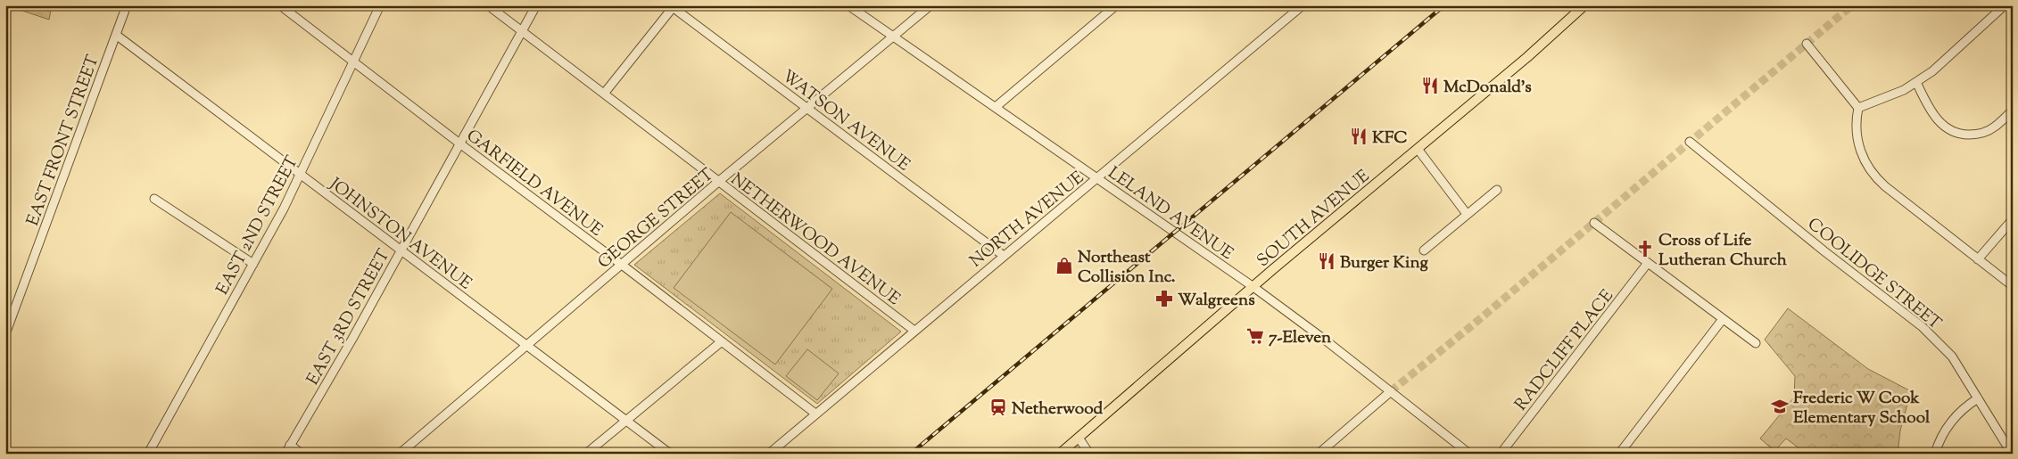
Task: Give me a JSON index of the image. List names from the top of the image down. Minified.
{"streets":{"main road":["SOUTH AVENUE"],"street":["WATSON AVENUE","EAST FRONT STREET","GARFIELD AVENUE","LELAND AVENUE","GEORGE STREET","NORTH AVENUE","EAST 2ND STREET","JOHNSTON AVENUE","NETHERWOOD AVENUE","COOLIDGE STREET","EAST 3RD STREET","RADCLIFF PLACE"]},"crossings":[["WATSON AVENUE","GEORGE STREET"],["WATSON AVENUE","NORTH AVENUE"],["EAST FRONT STREET","JOHNSTON AVENUE"],["GARFIELD AVENUE","GEORGE STREET"],["GARFIELD AVENUE","NORTH AVENUE"],["GARFIELD AVENUE","EAST 2ND STREET"],["GARFIELD AVENUE","EAST 3RD STREET"],["LELAND AVENUE","GEORGE STREET"],["LELAND AVENUE","SOUTH AVENUE"],["LELAND AVENUE","NORTH AVENUE"],["GEORGE STREET","JOHNSTON AVENUE"],["GEORGE STREET","NETHERWOOD AVENUE"],["NORTH AVENUE","NETHERWOOD AVENUE"],["EAST 2ND STREET","JOHNSTON AVENUE"],["JOHNSTON AVENUE","EAST 3RD STREET"],["NETHERWOOD AVENUE","EAST 3RD STREET"]],"places":{"restaurant":["McDonald's","KFC","Burger King"],"church":["Cross of Life Lutheran Church"],"shop":["Northeast Collision Inc."],"pharmacy":["Walgreens"],"supermarket":["7-Eleven"],"school or university":["Frederic W Cook Elementary School"],"station":["Netherwood"]}}
